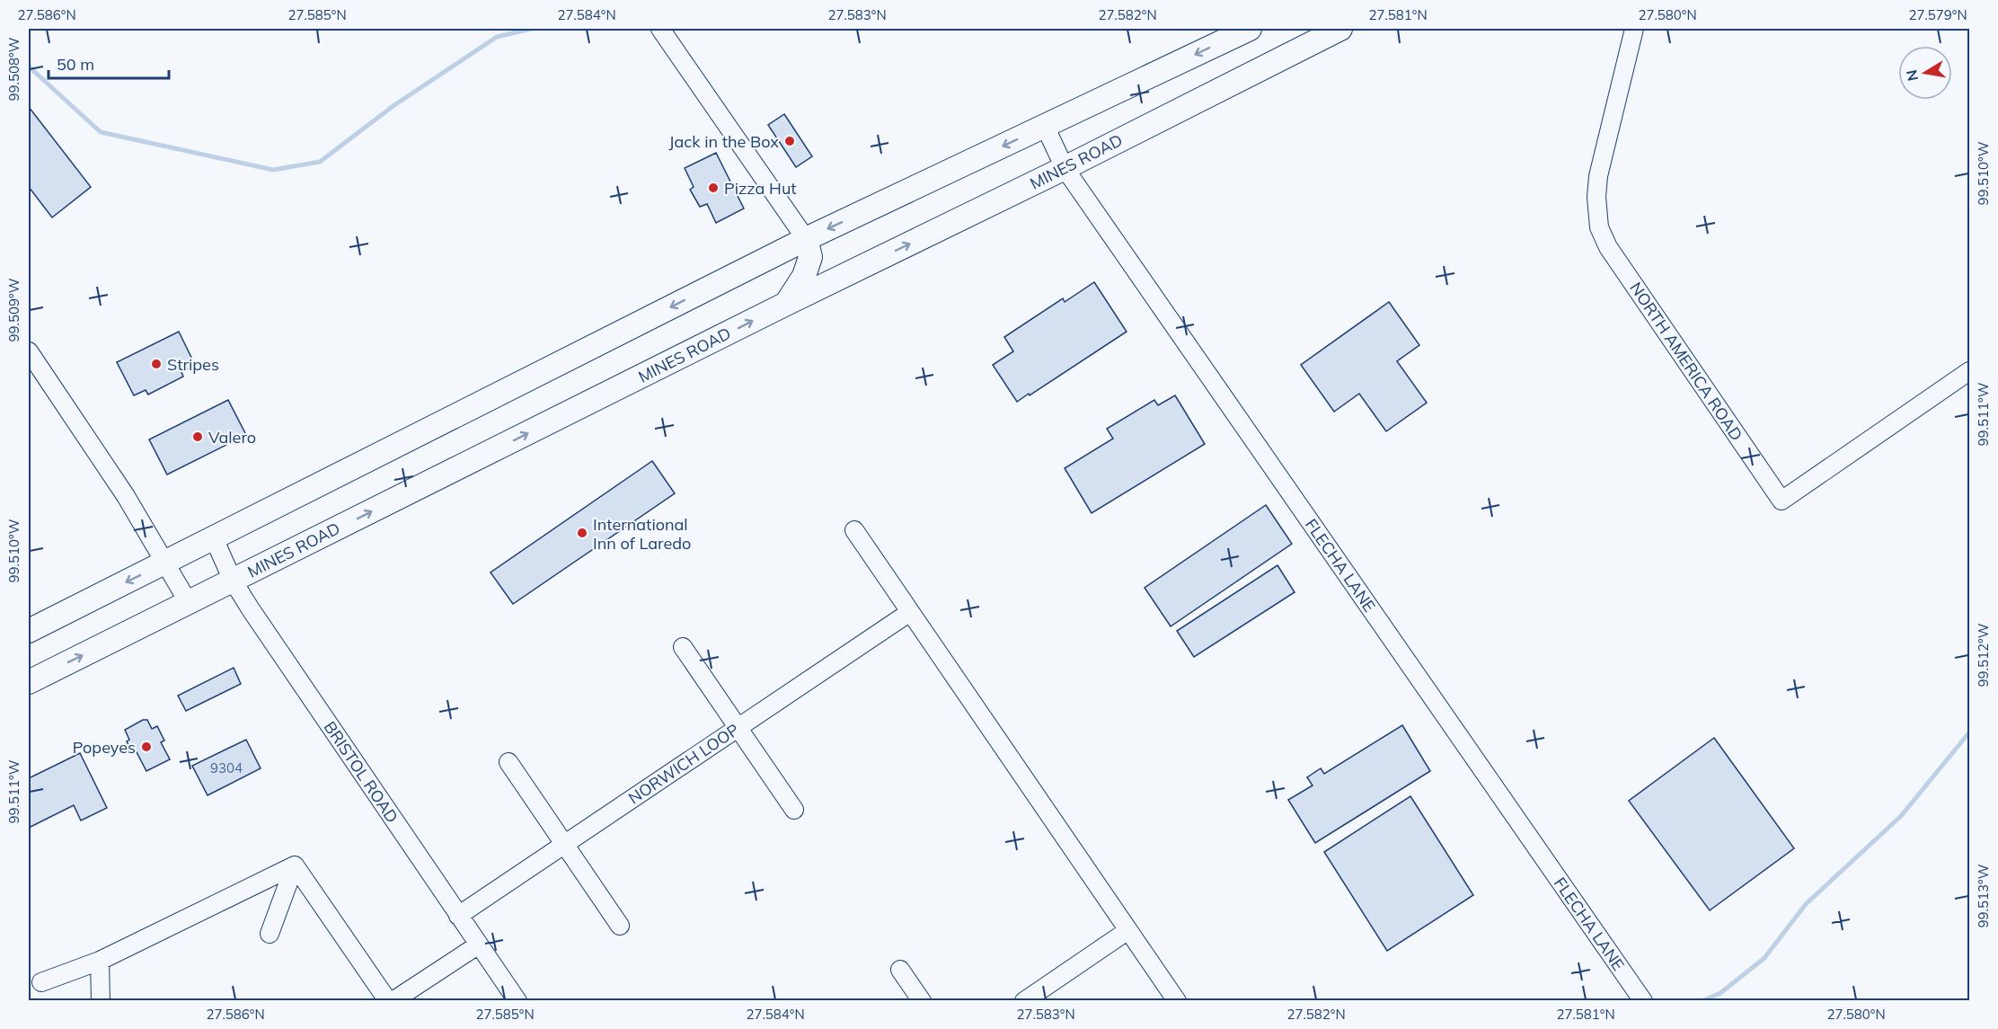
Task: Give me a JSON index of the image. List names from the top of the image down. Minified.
{"streets":{"main road":["MINES ROAD"],"street":["NORTH AMERICA ROAD","FLECHA LANE","NORWICH LOOP","BRISTOL ROAD"]},"crossings":[["MINES ROAD","FLECHA LANE"],["MINES ROAD","BRISTOL ROAD"],["NORWICH LOOP","BRISTOL ROAD"]],"places":["Jack in the Box","Pizza Hut","Stripes","Valero","International Inn of Laredo","Popeyes"],"house_numbers":["9304"],"scale_bar":"50 m","north":"left","coordinates":["27.586°N","27.585°N","27.584°N","27.583°N","27.582°N","27.581°N","27.580°N","27.579°N","99.508°W","99.510°W","99.509°W","99.511°W","99.512°W","99.513°W"]}
